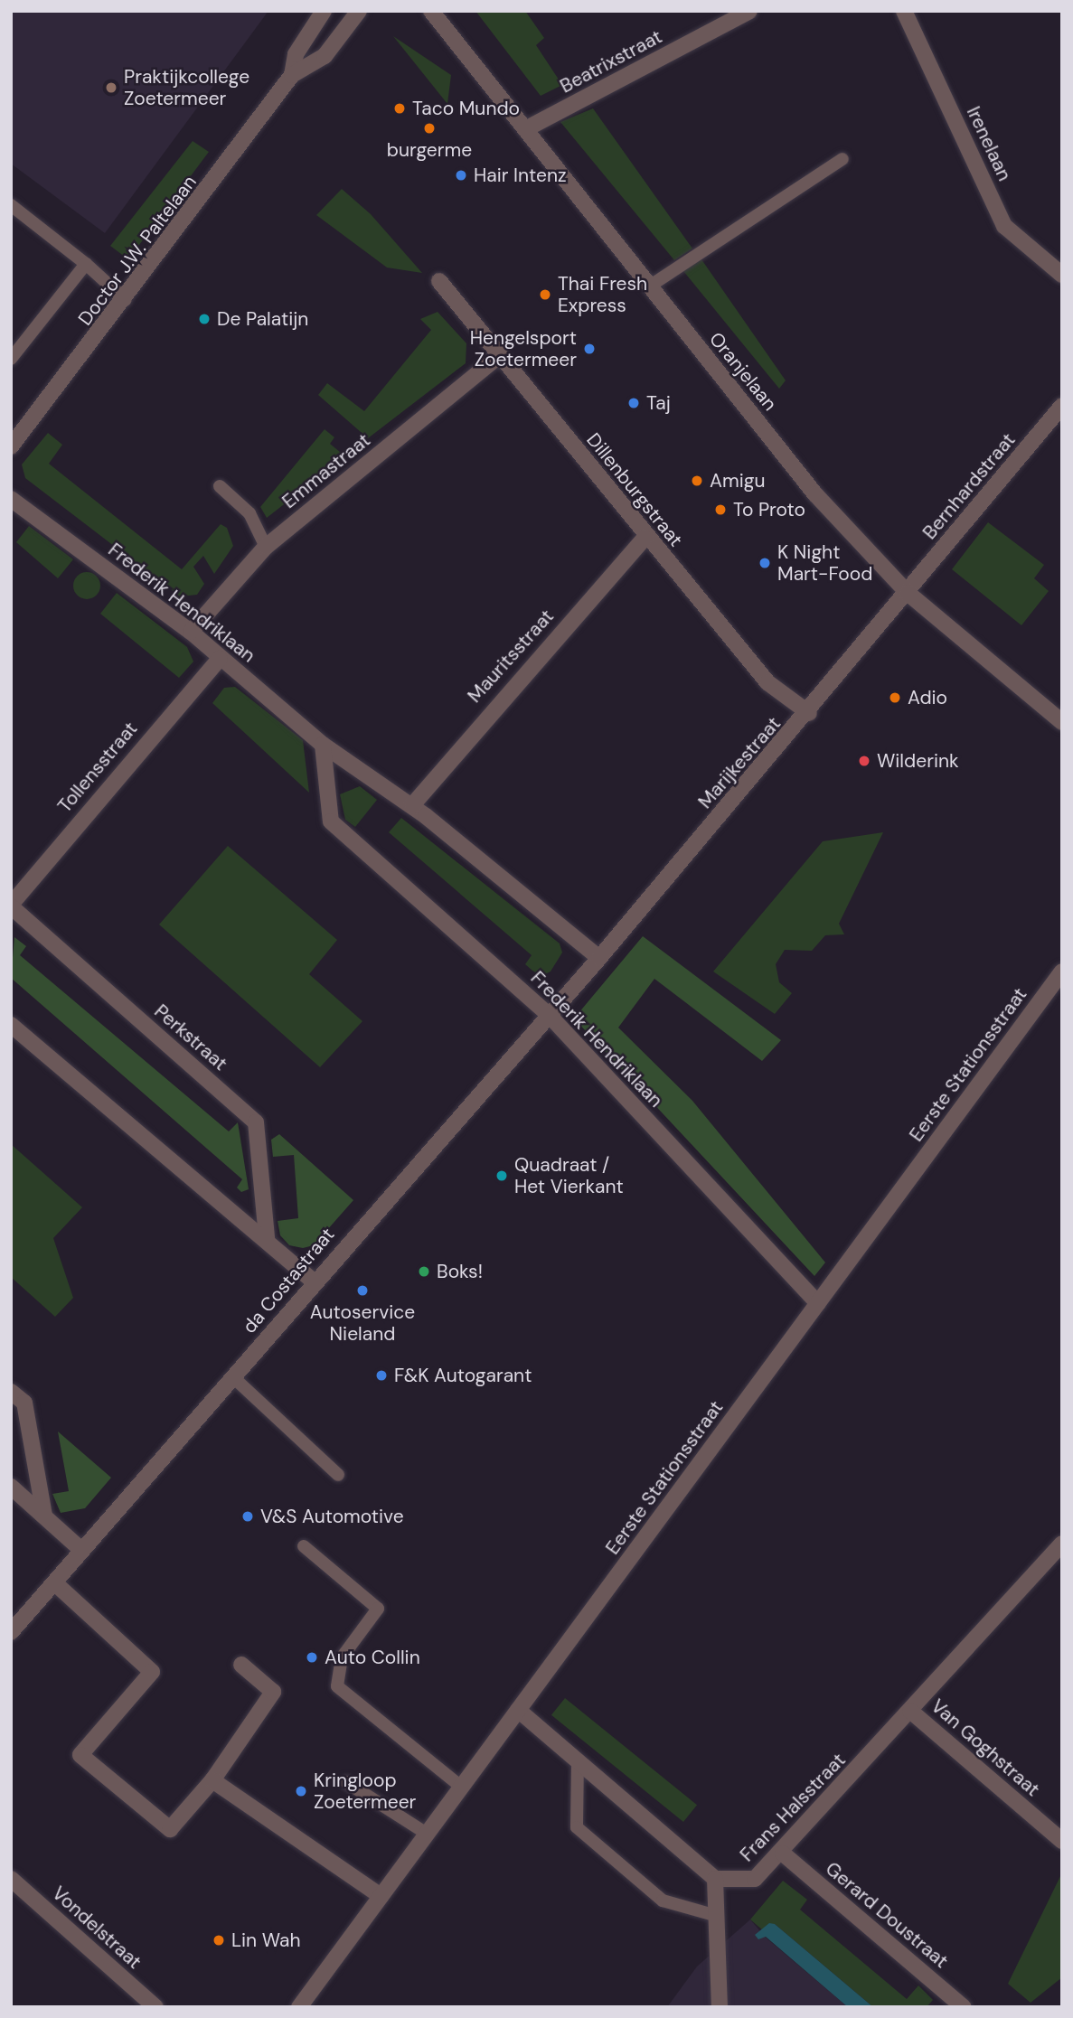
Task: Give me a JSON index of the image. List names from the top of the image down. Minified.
{"streets":{"street":["Beatrixstraat","Irenelaan","Doctor J.W. Paltelaan","Oranjelaan","Emmastraat","Bernhardstraat","Dillenburgstraat","Frederik Hendriklaan","Mauritsstraat","Marijkestraat","Tollensstraat","Perkstraat","Eerste Stationsstraat","da Costastraat","Van Goghstraat","Frans Halsstraat","Gerard Doustraat","Vondelstraat"]},"crossings":[["Beatrixstraat","Oranjelaan"],["Oranjelaan","Bernhardstraat"],["Oranjelaan","Marijkestraat"],["Emmastraat","Dillenburgstraat"],["Emmastraat","Frederik Hendriklaan"],["Bernhardstraat","Marijkestraat"],["Dillenburgstraat","Mauritsstraat"],["Dillenburgstraat","Marijkestraat"],["Frederik Hendriklaan","Mauritsstraat"],["Frederik Hendriklaan","Marijkestraat"],["Frederik Hendriklaan","Tollensstraat"],["Frederik Hendriklaan","Eerste Stationsstraat"],["Frederik Hendriklaan","da Costastraat"],["Marijkestraat","da Costastraat"],["Tollensstraat","Perkstraat"],["Van Goghstraat","Frans Halsstraat"],["Frans Halsstraat","Gerard Doustraat"]],"places":["Praktijkcollege Zoetermeer","Taco Mundo","burgerme","Hair Intenz","Thai Fresh Express","De Palatijn","Hengelsport Zoetermeer","Taj","Amigu","To Proto","K Night Mart-Food","Adio","Wilderink","Quadraat / Het Vierkant","Boks!","Autoservice Nieland","F&K Autogarant","V&S Automotive","Auto Collin","Kringloop Zoetermeer","Lin Wah"]}
